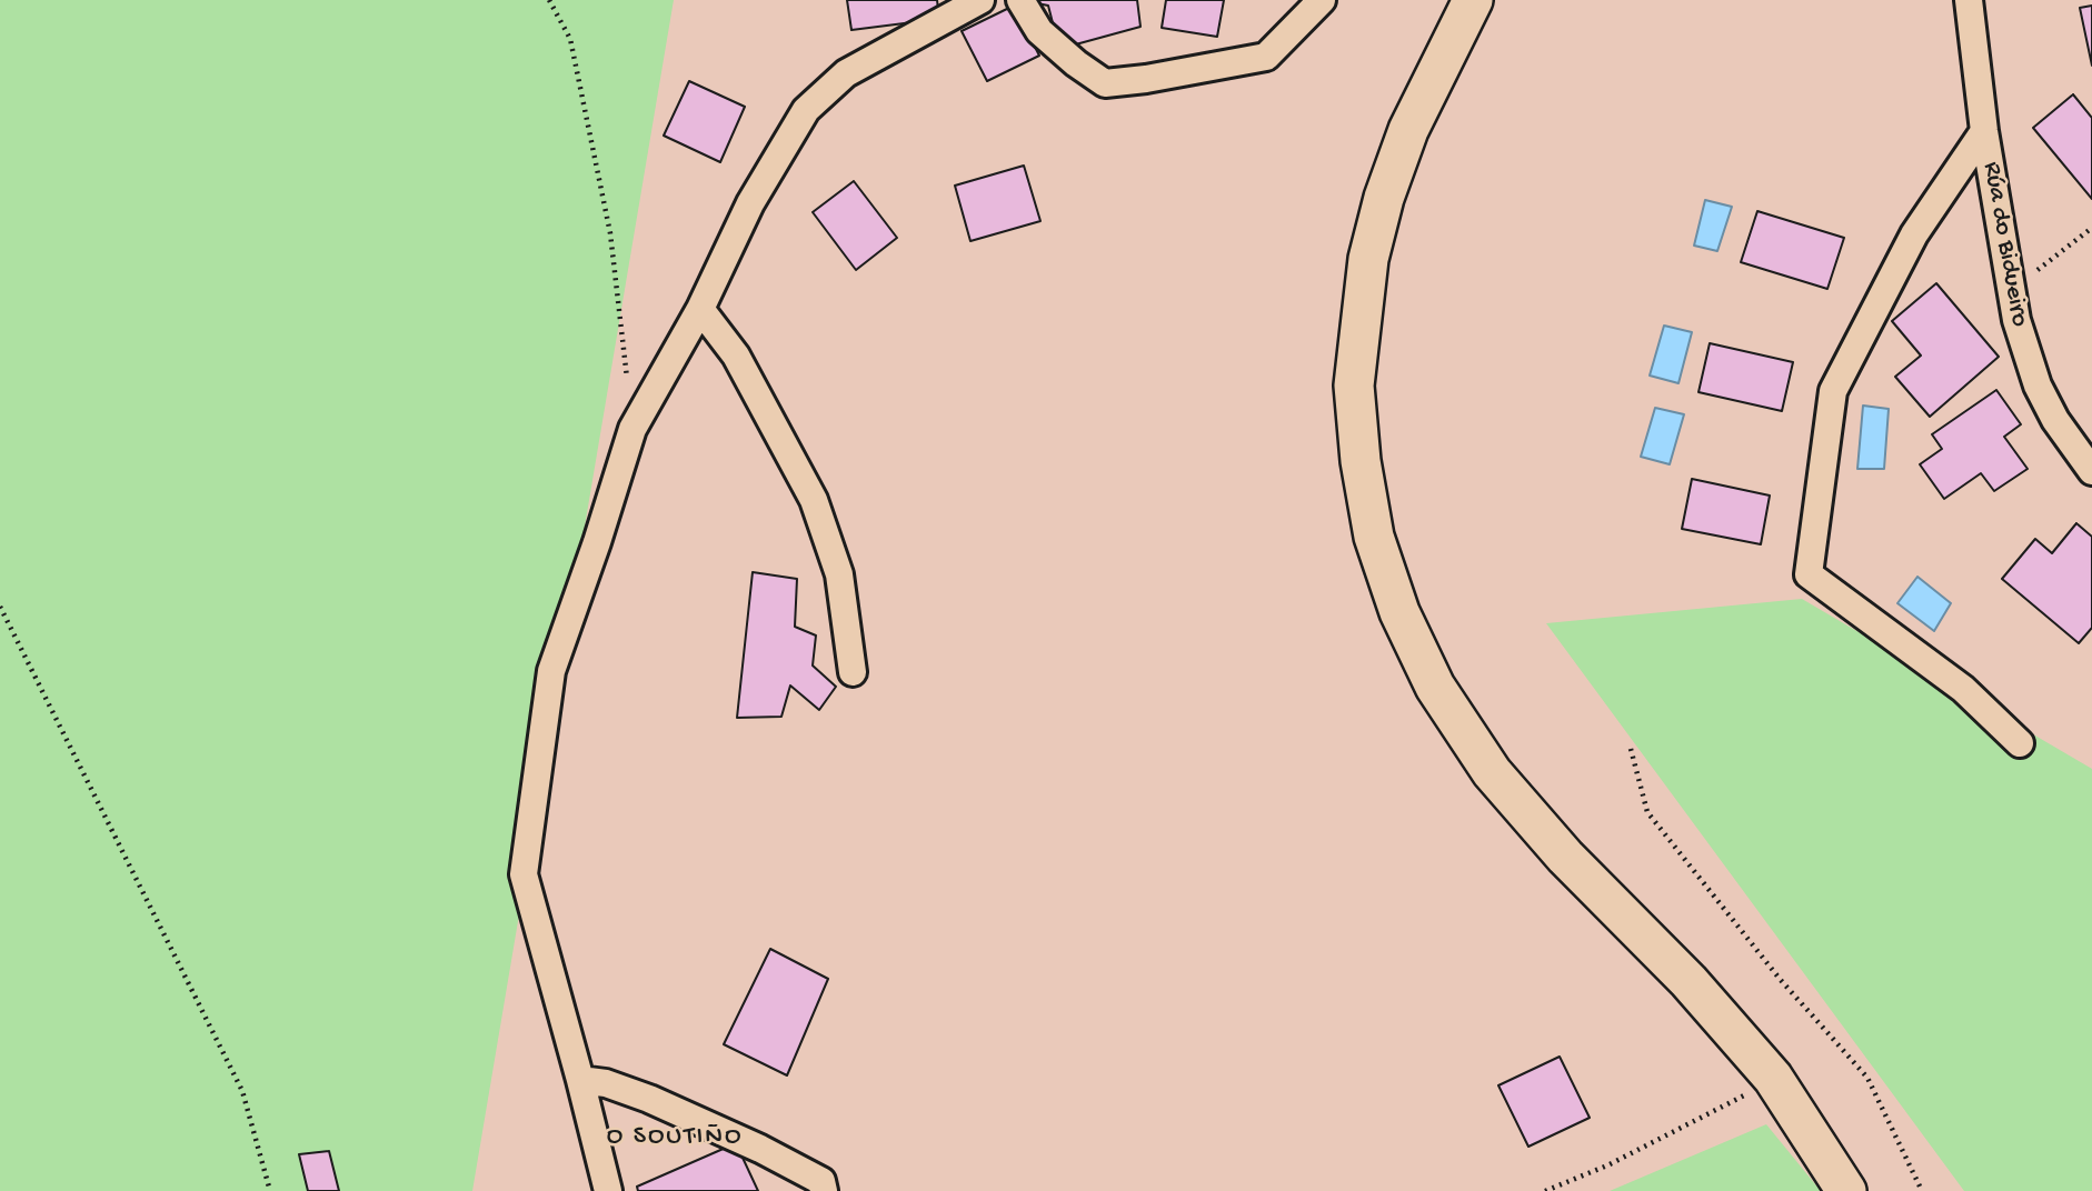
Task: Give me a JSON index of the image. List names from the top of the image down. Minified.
{"streets":{"street":["Rúa do Bidueiro"]},"districts":["O SOUTIÑO"]}
